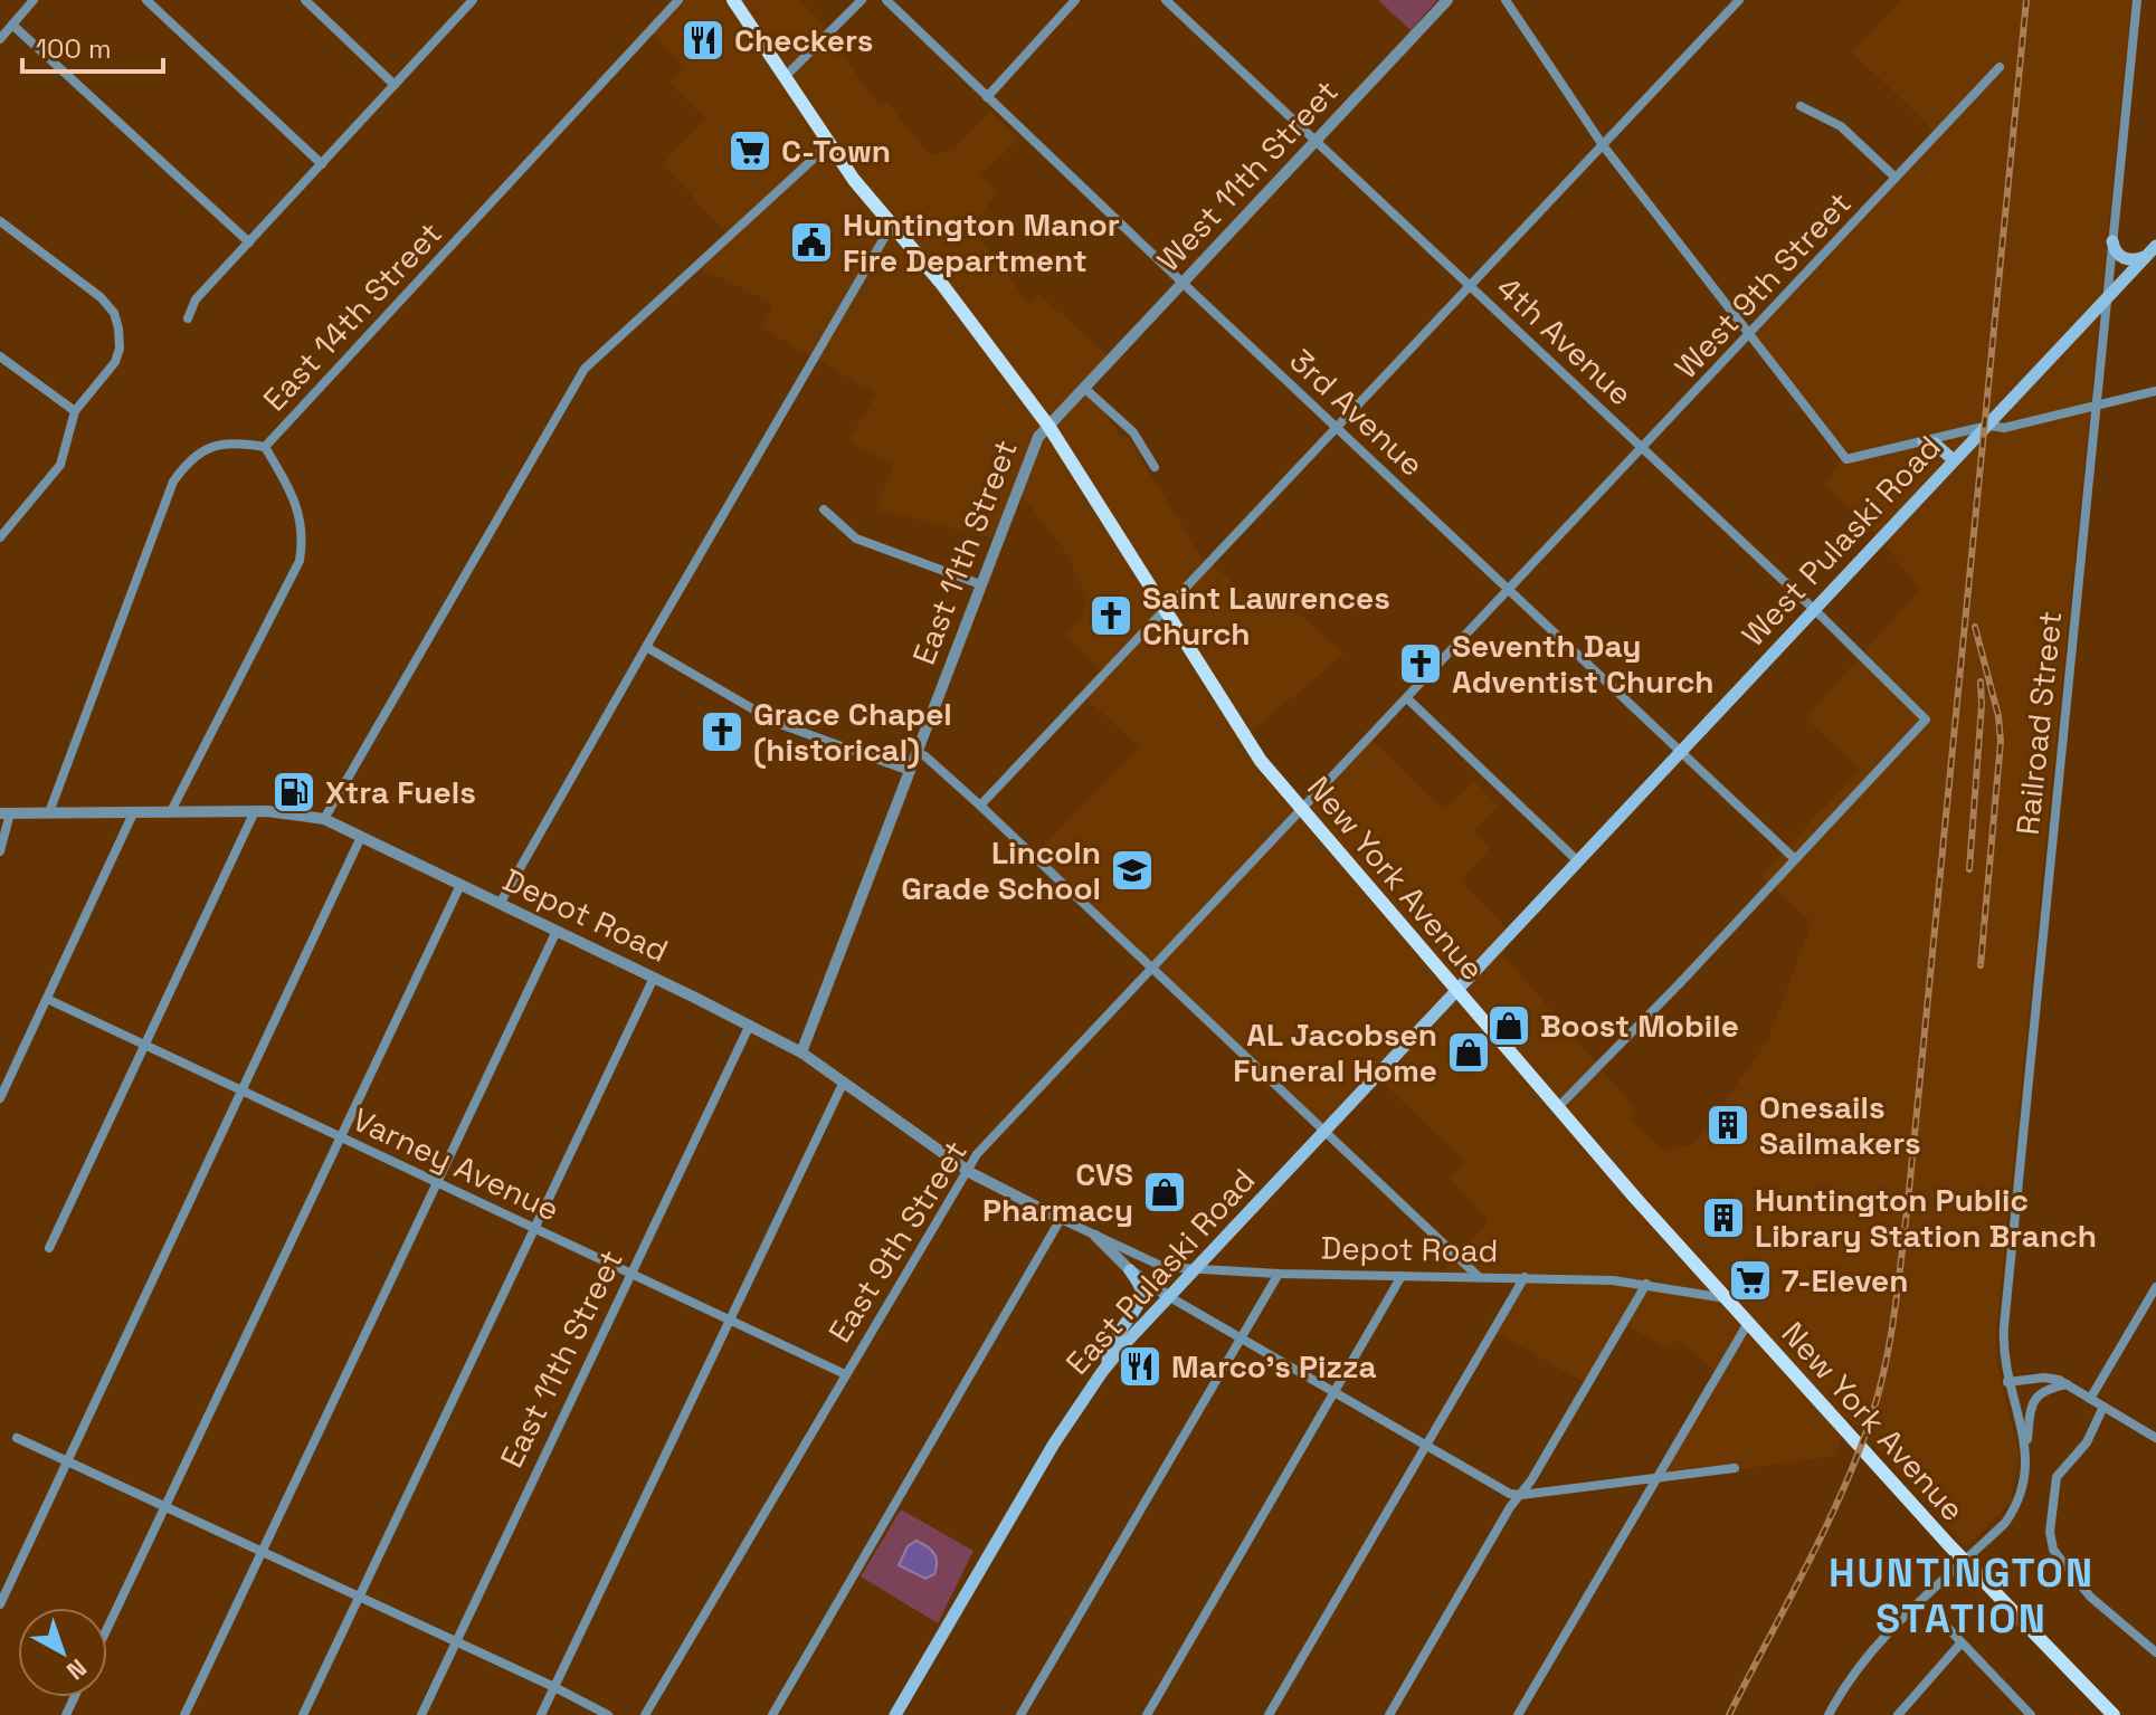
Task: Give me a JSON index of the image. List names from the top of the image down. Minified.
{"streets":{"main road":["West Pulaski Road","New York Avenue","East Pulaski Road"],"street":["West 11th Street","West 9th Street","East 14th Street","4th Avenue","3rd Avenue","East 11th Street","Railroad Street","Depot Road","Varney Avenue","East 9th Street"]},"crossings":[["West 11th Street","4th Avenue"],["West 11th Street","3rd Avenue"],["West 11th Street","East 11th Street"],["West 11th Street","New York Avenue"],["West 9th Street","4th Avenue"],["West 9th Street","3rd Avenue"],["West 9th Street","New York Avenue"],["West 9th Street","East 9th Street"],["East 14th Street","Depot Road"],["4th Avenue","3rd Avenue"],["4th Avenue","West Pulaski Road"],["3rd Avenue","West Pulaski Road"],["West Pulaski Road","Railroad Street"],["West Pulaski Road","New York Avenue"],["West Pulaski Road","East Pulaski Road"],["East 11th Street","New York Avenue"],["East 11th Street","Depot Road"],["East 11th Street","Varney Avenue"],["Railroad Street","New York Avenue"],["New York Avenue","Depot Road"],["New York Avenue","East 9th Street"],["New York Avenue","East Pulaski Road"],["Depot Road","East 9th Street"],["Depot Road","East Pulaski Road"],["Varney Avenue","East 9th Street"]],"districts":["HUNTINGTON STATION"],"places":{"restaurant":["Checkers","Marco's Pizza"],"supermarket":["C-Town","7-Eleven"],"public building":["Huntington Manor Fire Department"],"church":["Saint Lawrences Church","Seventh Day Adventist Church","Grace Chapel (historical)"],"fuel station":["Xtra Fuels"],"school or university":["Lincoln Grade School"],"shop":["Boost Mobile","AL Jacobsen Funeral Home","CVS Pharmacy"],"building":["Onesails Sailmakers","Huntington Public Library Station Branch"]},"scale_bar":"100 m","north":"bottom right"}
